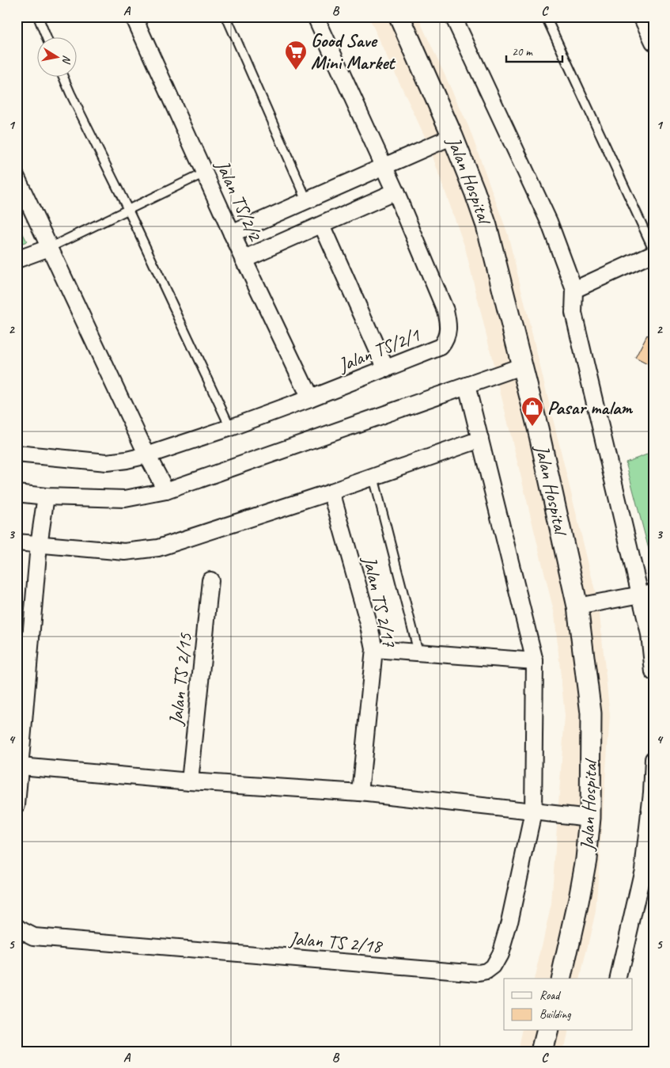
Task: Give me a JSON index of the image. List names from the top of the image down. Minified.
{"streets":{"street":["Jalan Hospital","Jalan TS/2/2","Jalan TS/2/1","Jalan TS 2/17","Jalan TS 2/15","Jalan TS 2/18"]},"crossings":[["Jalan TS/2/2","Jalan TS/2/1"]],"places":{"supermarket":["Good Save Mini Market"],"shop":["Pasar malam"]},"legend":["Road","Building"],"scale_bar":"20 m","north":"right","grid":{"columns":["A","B","C"],"rows":["1","2","3","4","5"]}}
